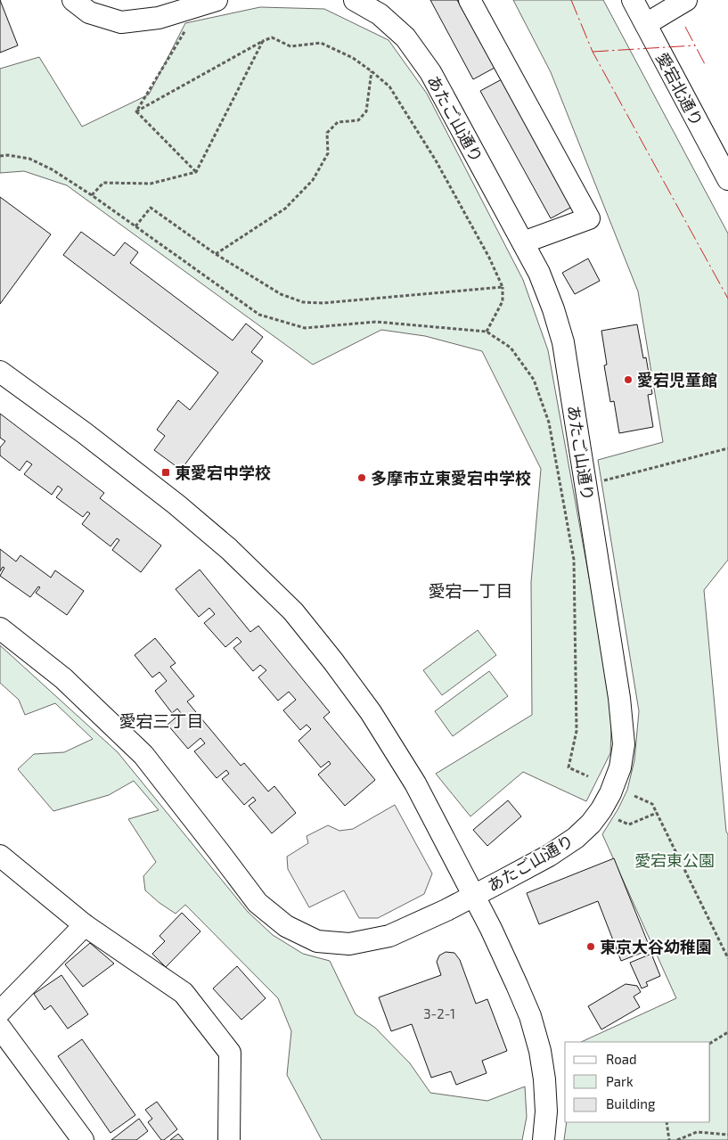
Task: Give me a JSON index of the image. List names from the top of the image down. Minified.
{"streets":{"street":["愛宕北通り","あたご山通り"]},"districts":["愛宕一丁目","愛宕三丁目"],"parks":["愛宕東公園"],"places":{"other":["愛宕児童館","多摩市立東愛宕中学校","東京大谷幼稚園"],"transit":["東愛宕中学校"]},"house_numbers":["3-2-1"],"legend":["Road","Park","Building"]}
